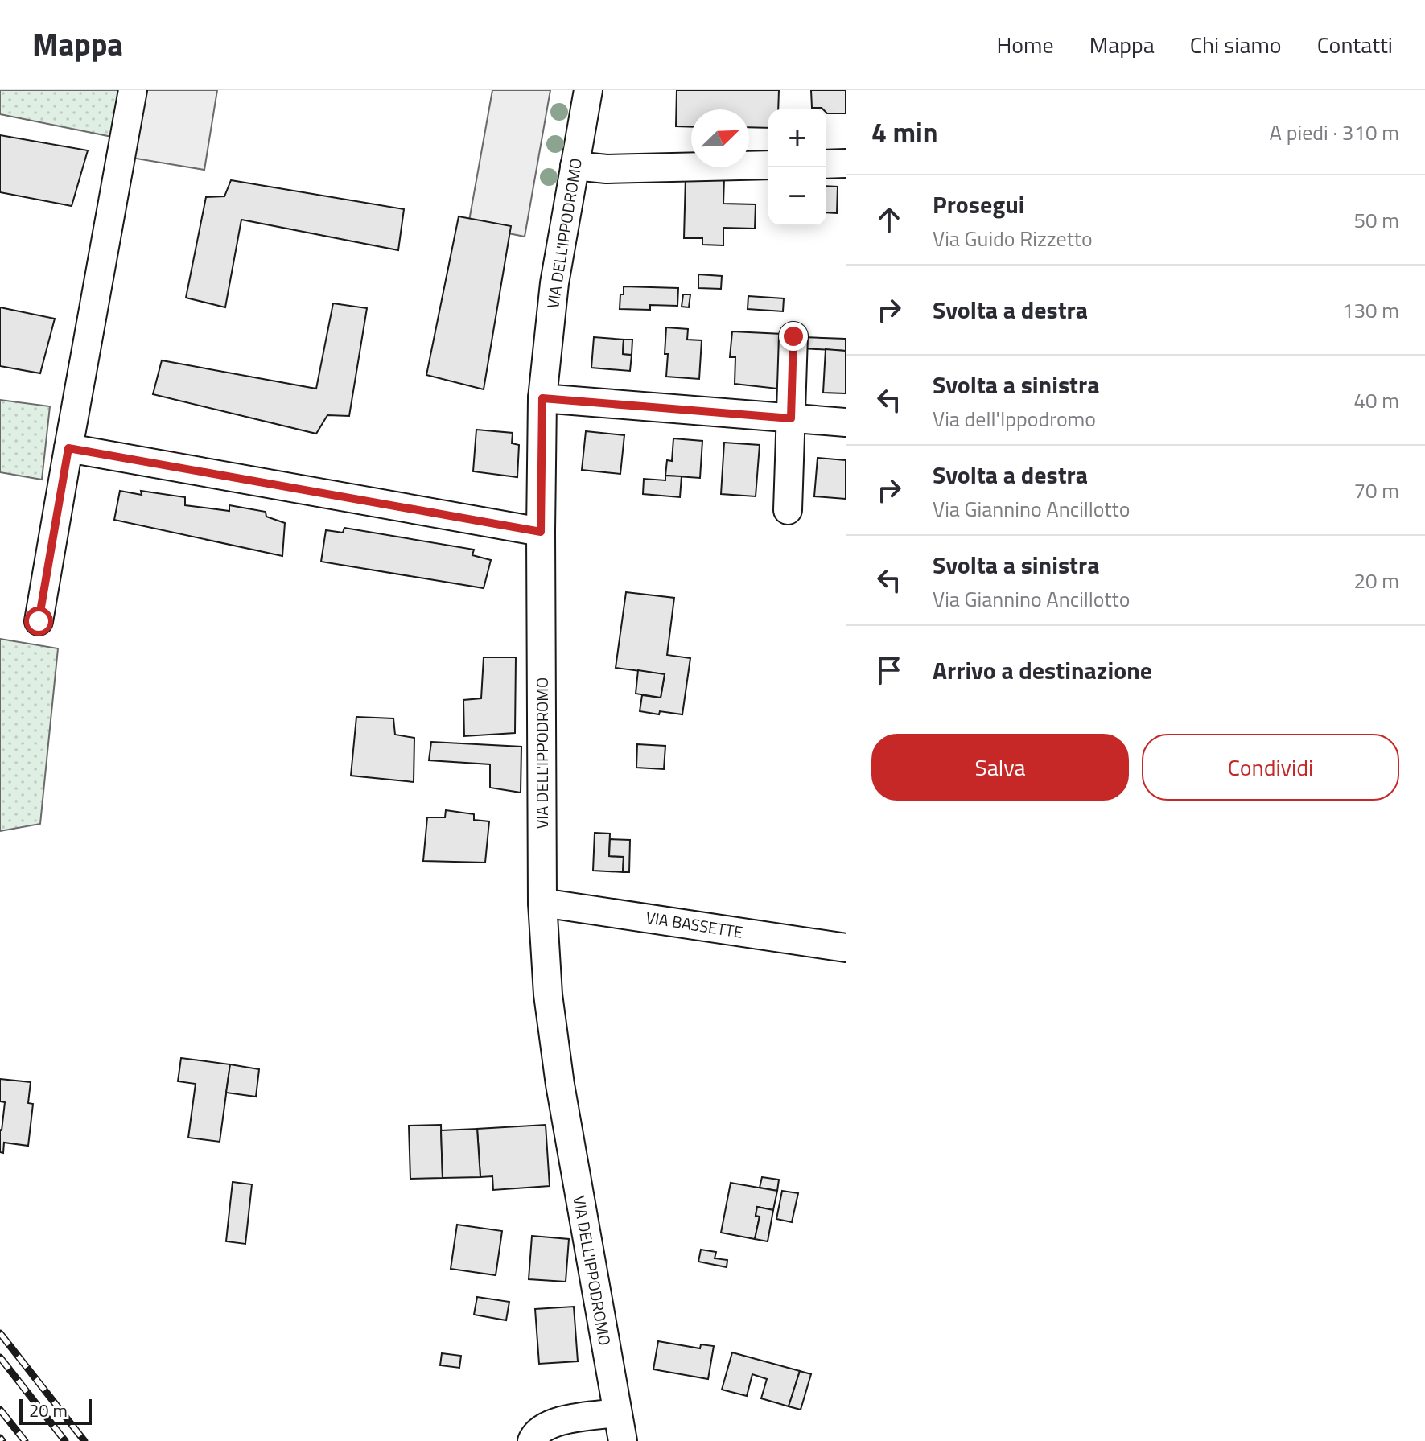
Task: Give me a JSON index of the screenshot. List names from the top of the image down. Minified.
{"streets":{"street":["VIA DELL'IPPODROMO","VIA BASSETTE"]},"crossings":[["VIA DELL'IPPODROMO","VIA BASSETTE"]],"scale_bar":"20 m","north":"top right","page":{"header":"Mappa","nav":["Home","Mappa","Chi siamo","Contatti"],"heading":["4 min","A piedi · 310 m"],"map_buttons":["+","−"],"list":[["Prosegui","Via Guido Rizzetto","50 m"],["Svolta a destra","130 m"],["Svolta a sinistra","Via dell'Ippodromo","40 m"],["Svolta a destra","Via Giannino Ancillotto","70 m"],["Svolta a sinistra","Via Giannino Ancillotto","20 m"],"Arrivo a destinazione"],"buttons":["Salva","Condividi"],"scale":"20 m"}}
